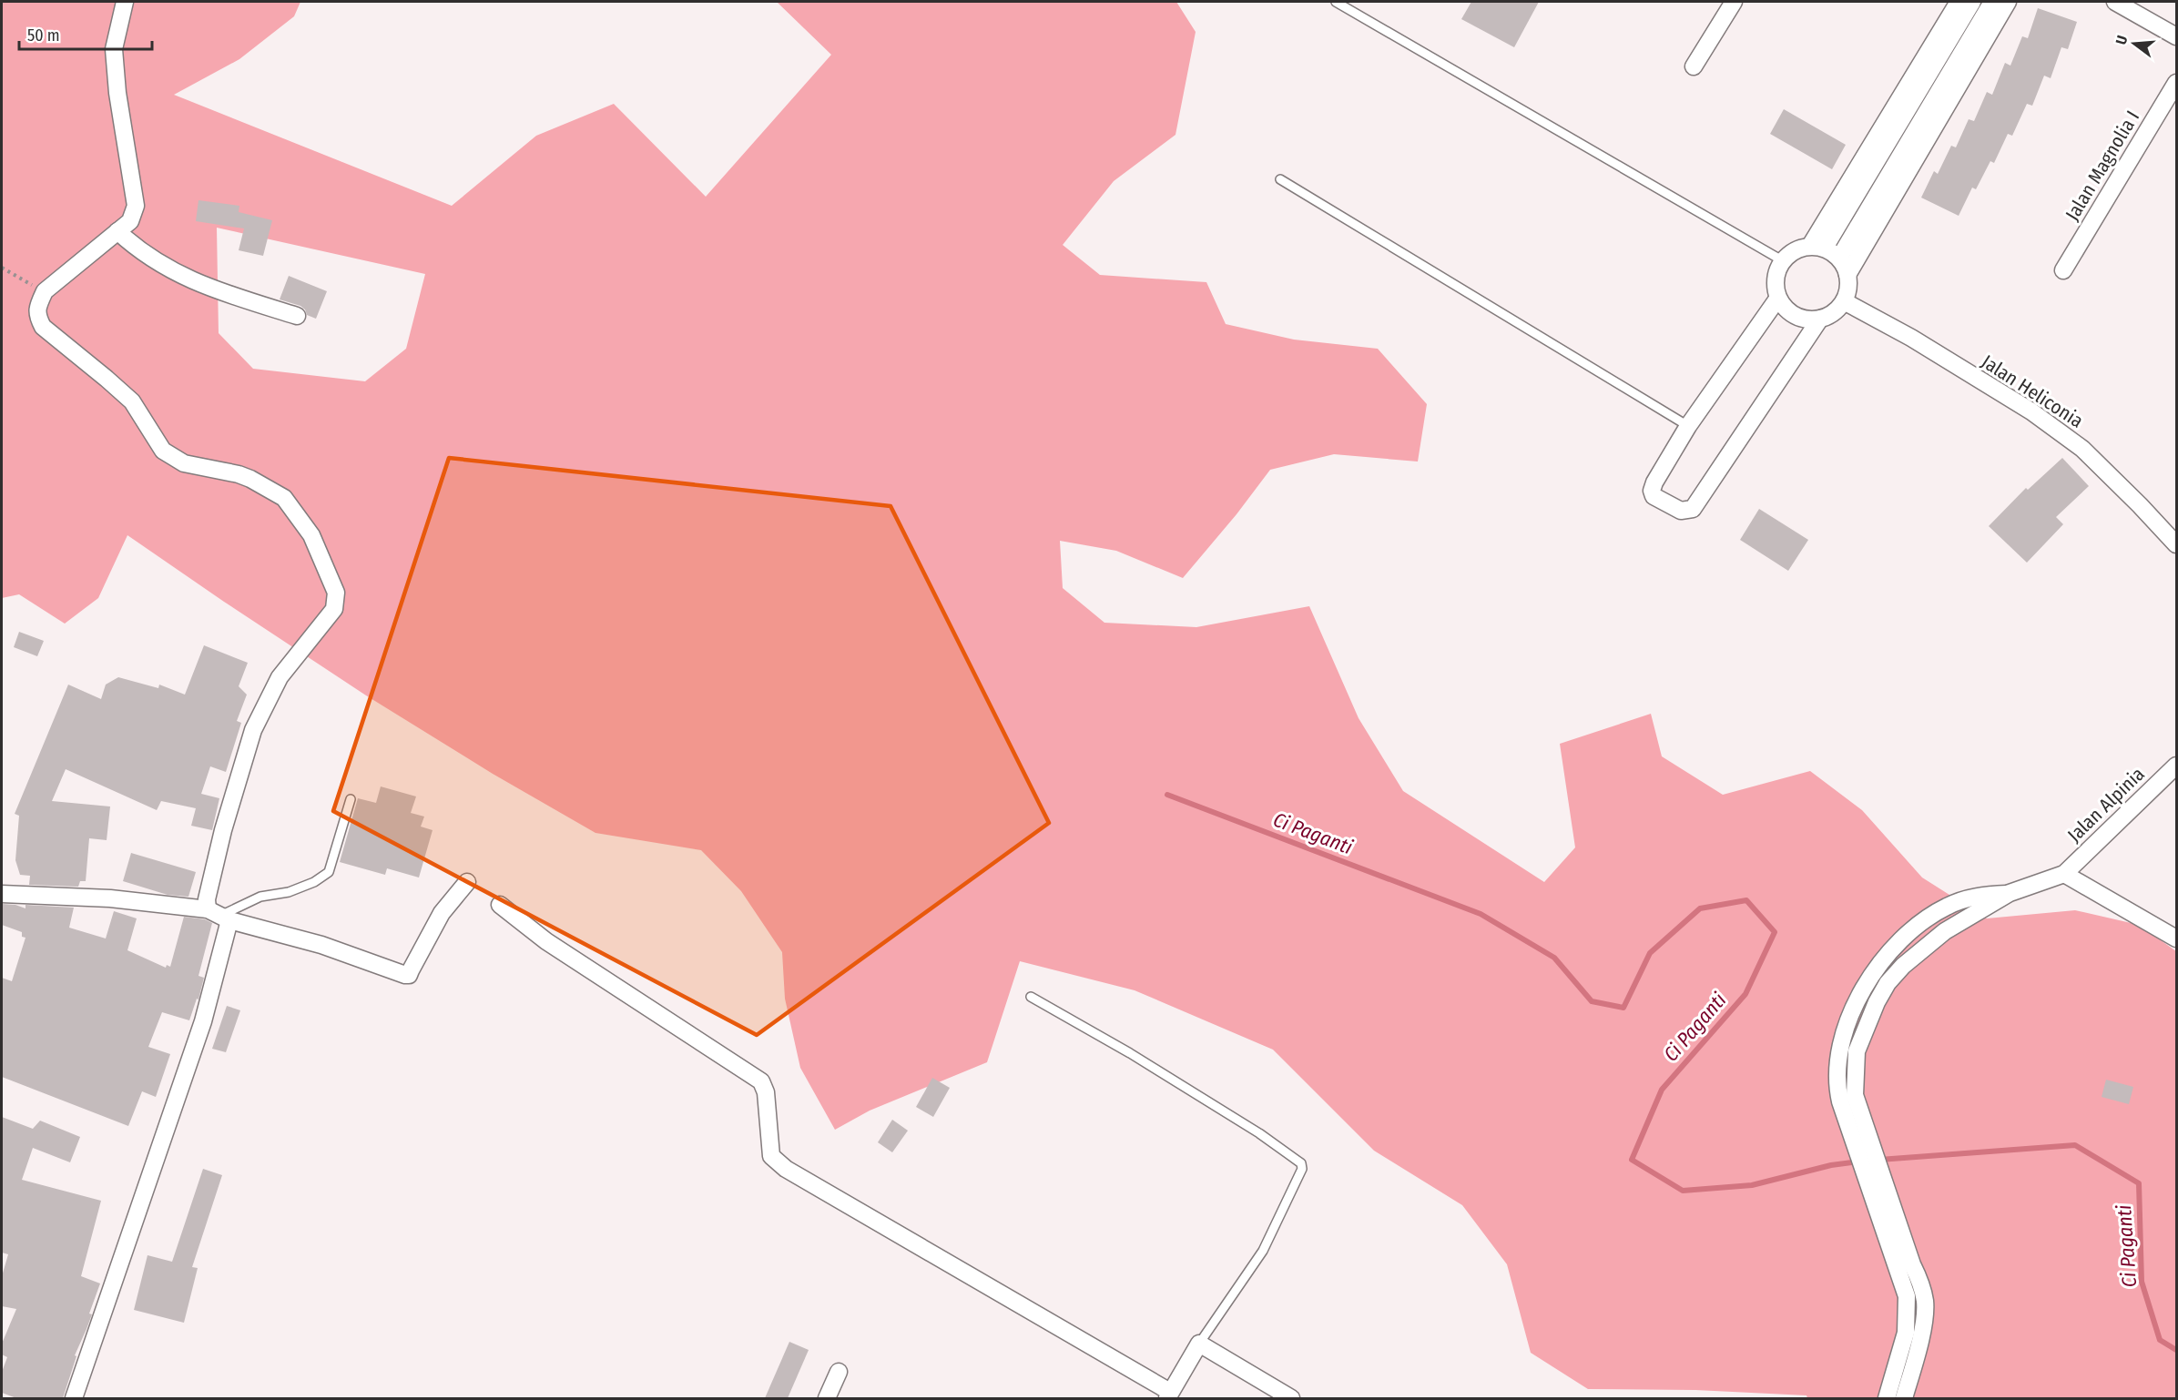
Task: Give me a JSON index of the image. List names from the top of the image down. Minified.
{"streets":{"street":["Jalan Magnolia I","Jalan Heliconia","Jalan Alpinia"]},"water":["Ci Paganti"],"scale_bar":"50 m","north":"left"}
